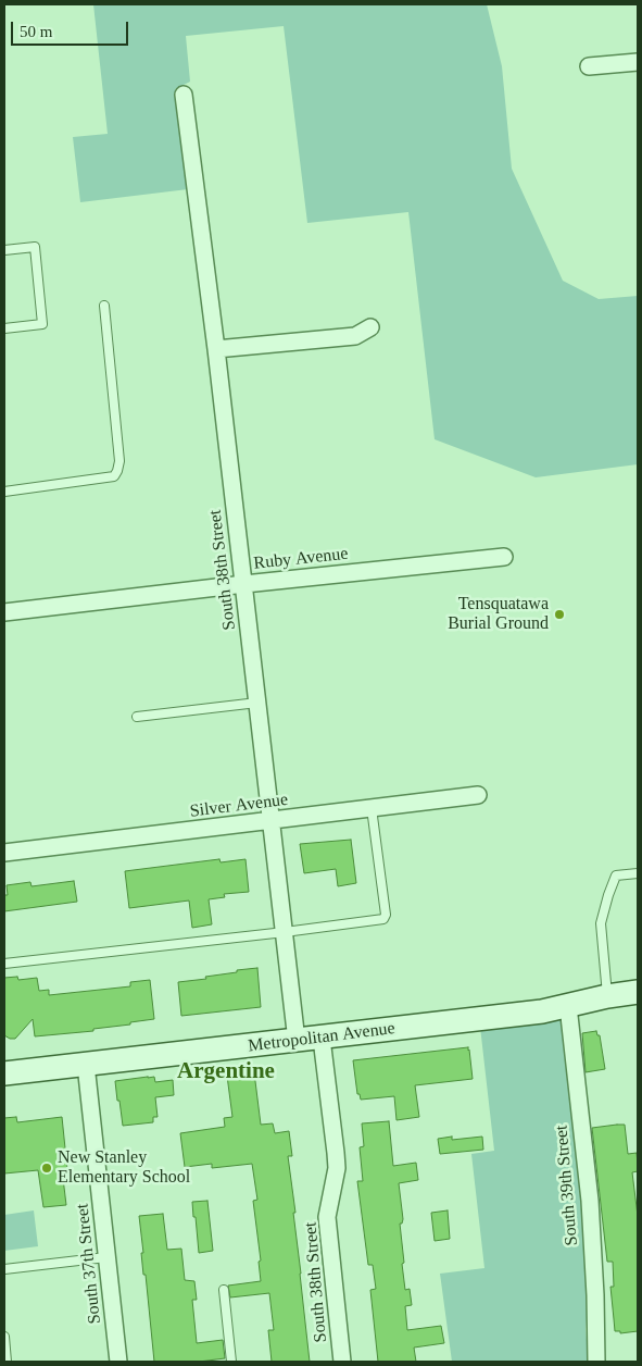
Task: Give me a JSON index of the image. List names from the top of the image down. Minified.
{"streets":{"main road":["Metropolitan Avenue"],"street":["Ruby Avenue","South 38th Street","Silver Avenue","South 39th Street","South 37th Street"]},"crossings":[["Ruby Avenue","South 38th Street"],["South 38th Street","Silver Avenue"],["South 38th Street","Metropolitan Avenue"],["Metropolitan Avenue","South 39th Street"],["Metropolitan Avenue","South 37th Street"]],"districts":["Argentine"],"places":["Tensquatawa Burial Ground","New Stanley Elementary School"],"scale_bar":"50 m"}
